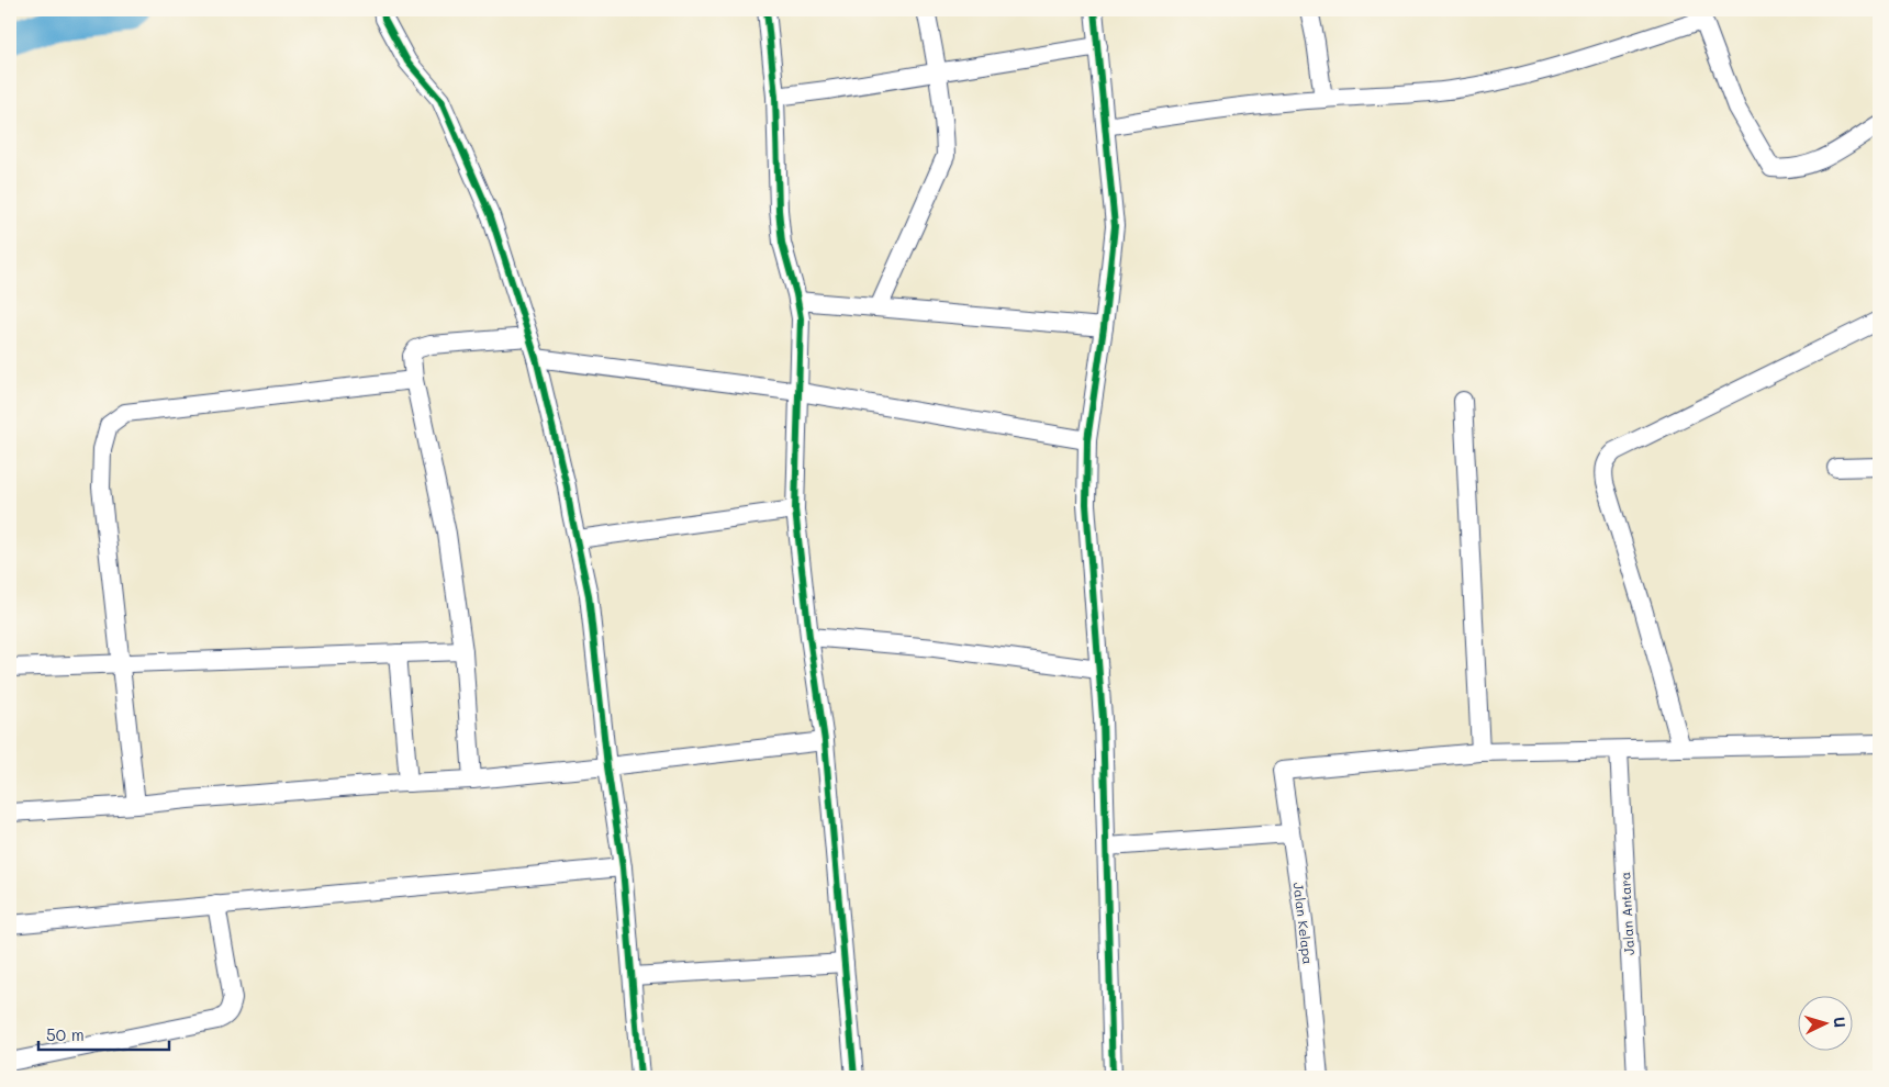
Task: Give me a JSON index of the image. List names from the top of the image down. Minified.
{"streets":{"street":["Jalan Antara","Jalan Kelapa"]},"scale_bar":"50 m","north":"right"}
